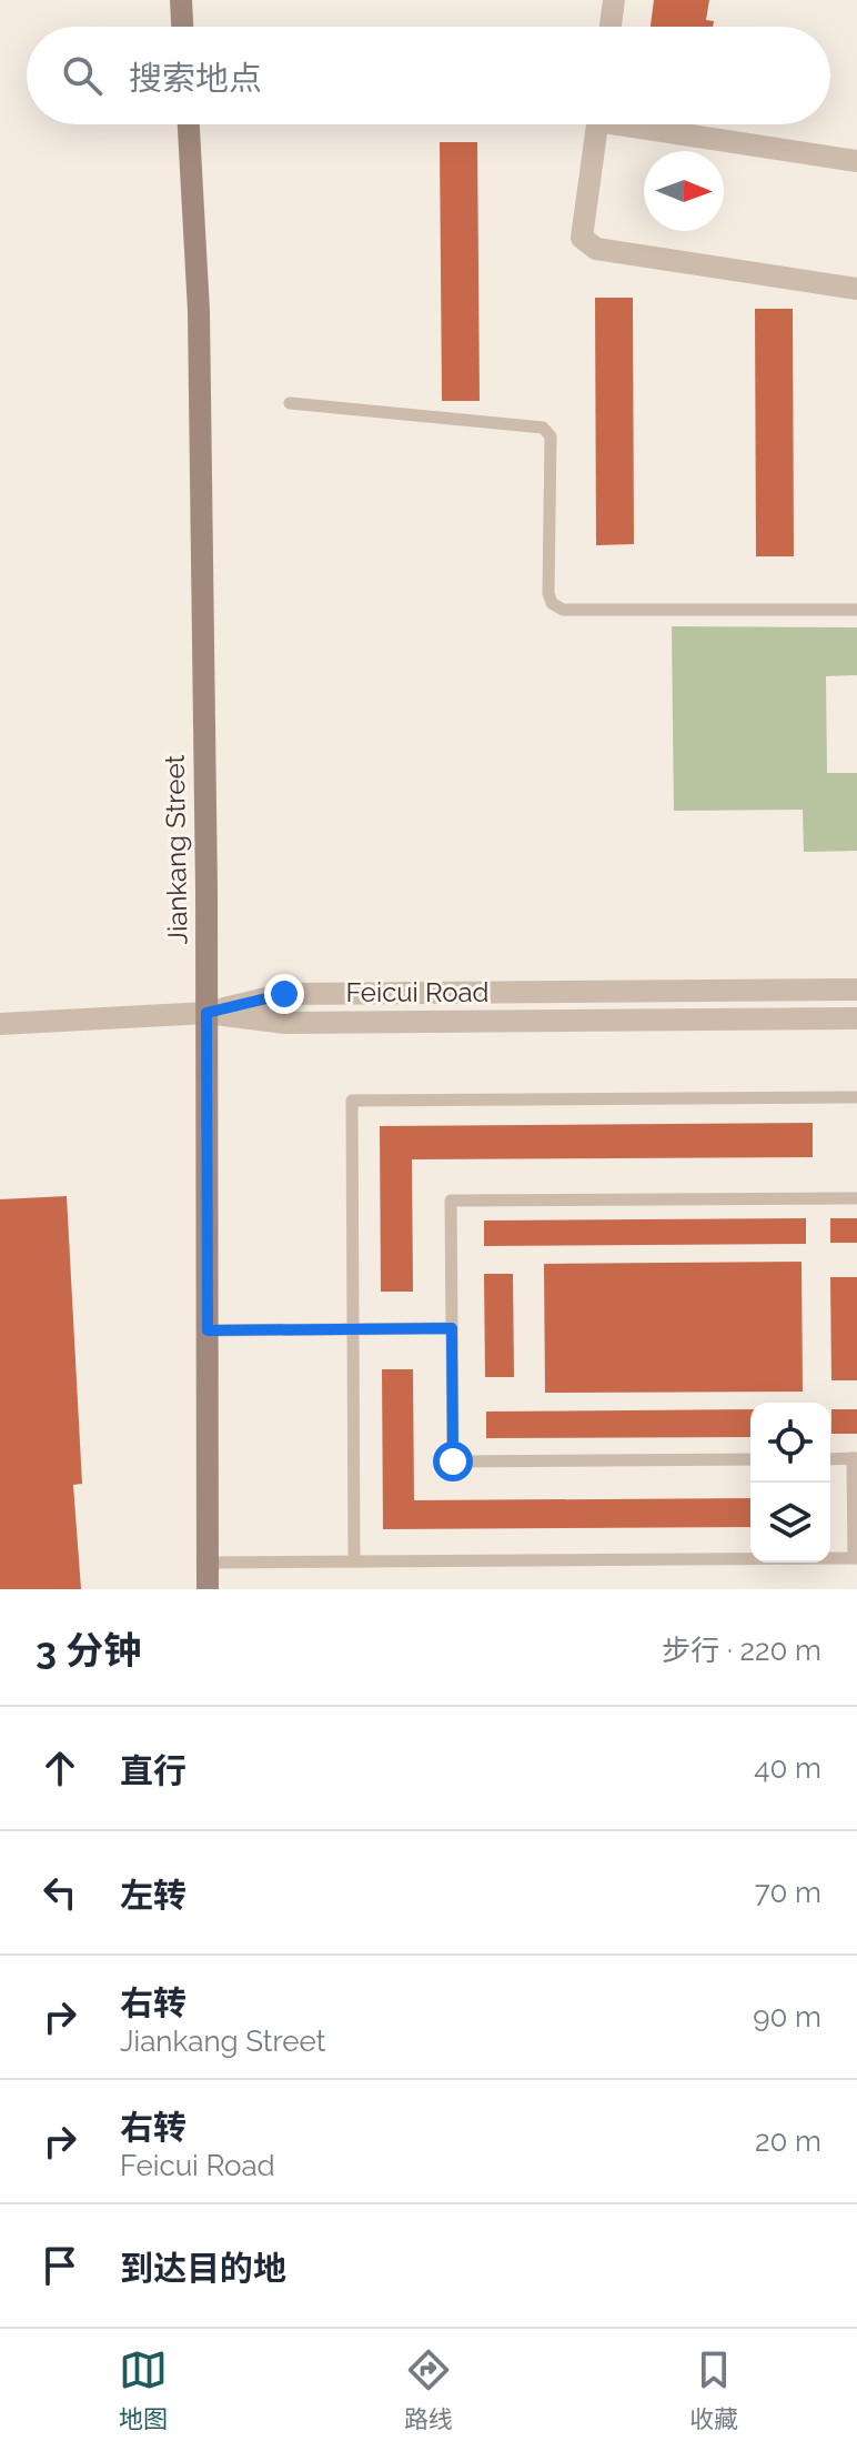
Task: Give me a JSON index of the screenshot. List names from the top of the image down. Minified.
{"streets":{"main road":["Jiankang Street"],"street":["Feicui Road"]},"crossings":[["Jiankang Street","Feicui Road"]],"north":"right","page":{"search":"搜索地点","heading":["3 分钟","步行 · 220 m"],"list":[["直行","40 m"],["左转","70 m"],["右转","Jiankang Street","90 m"],["右转","Feicui Road","20 m"],"到达目的地"],"nav":["地图","路线","收藏"]}}
